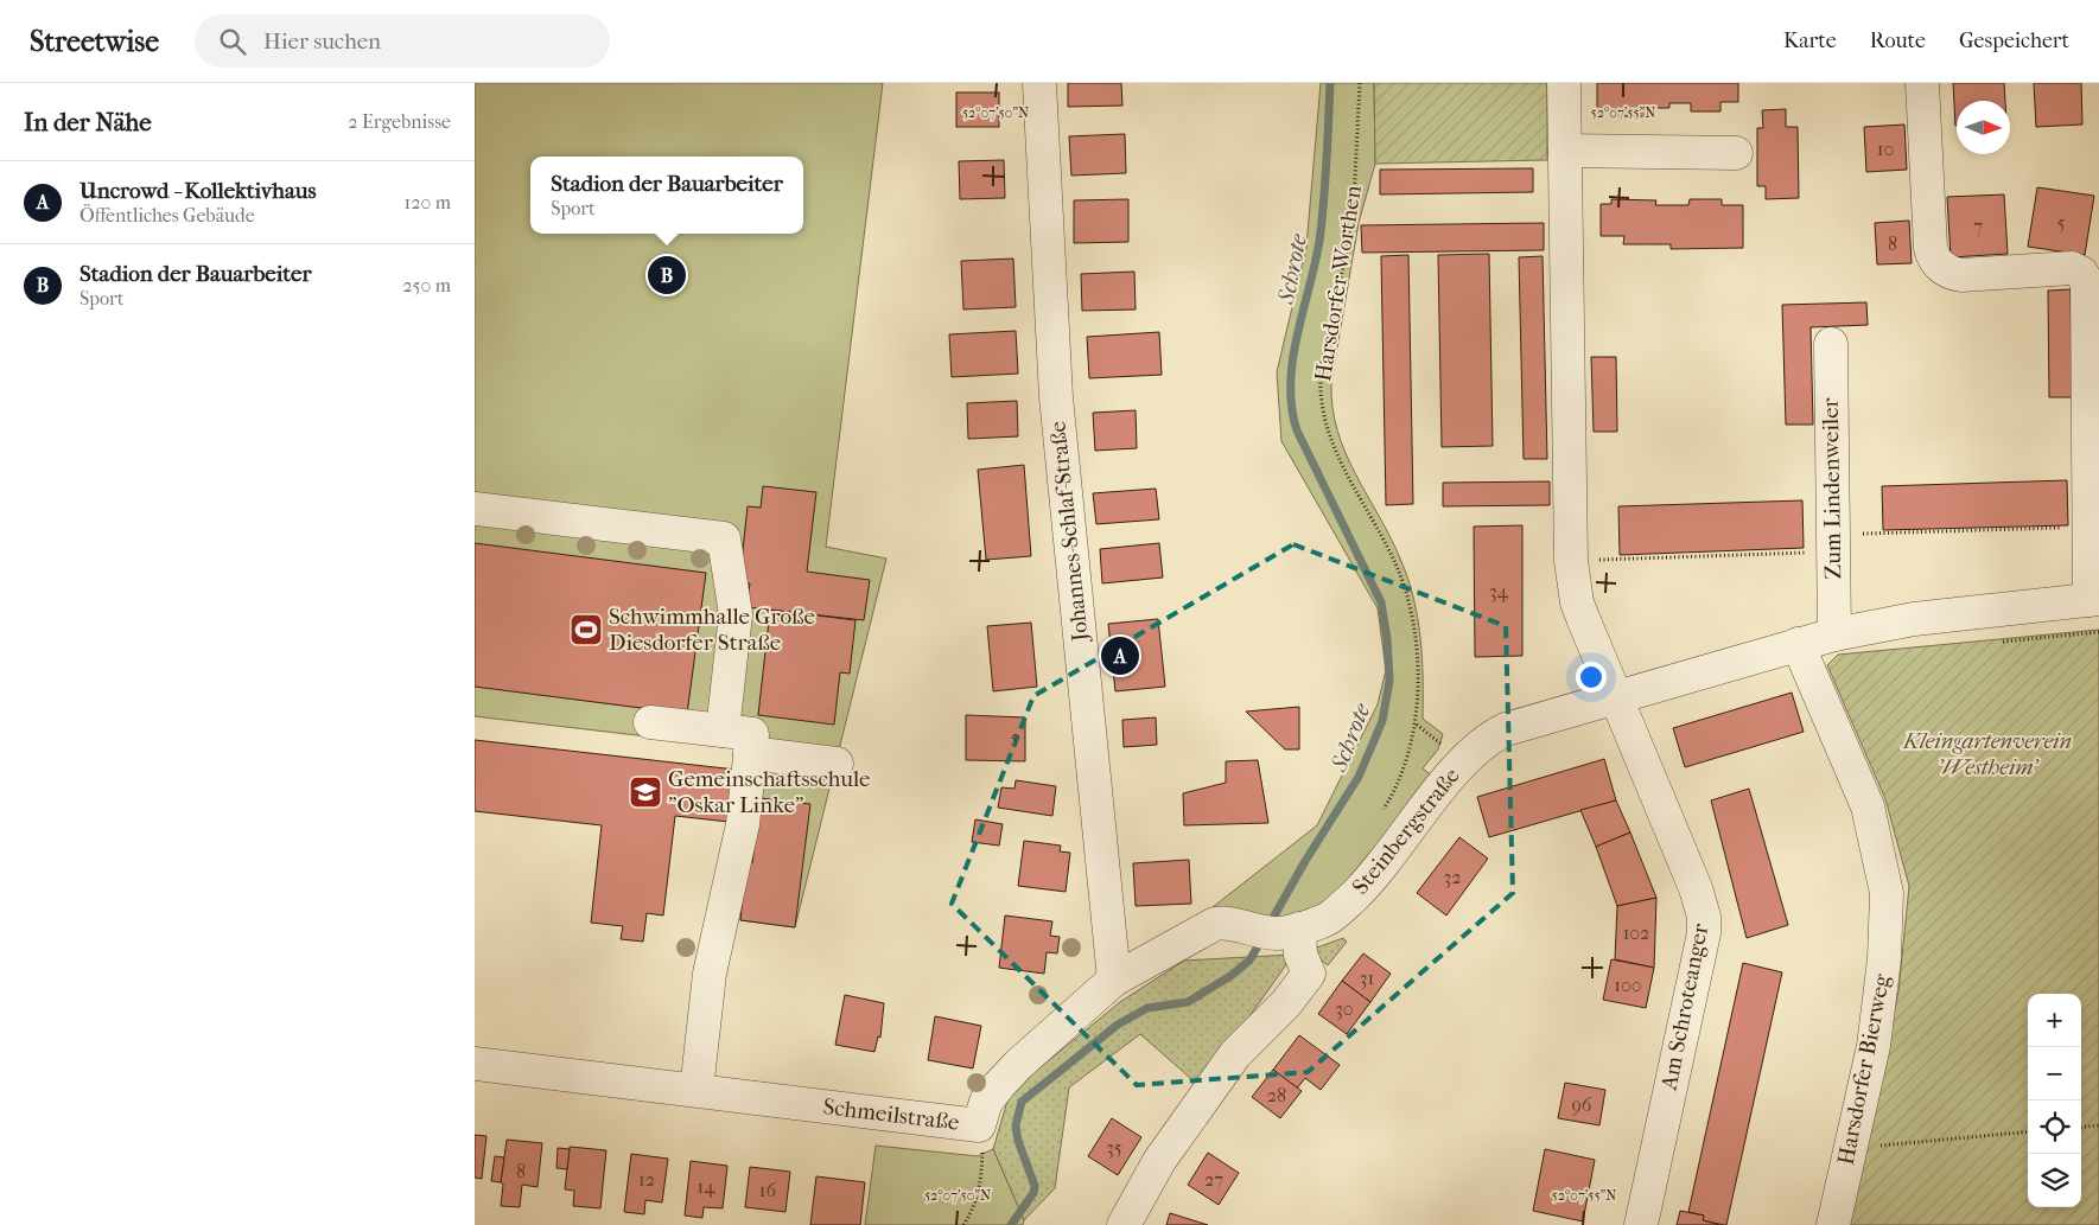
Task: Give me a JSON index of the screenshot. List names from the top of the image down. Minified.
{"streets":{"street":["Zum Lindenweiler","Johannes-Schlaf-Straße","Steinbergstraße","Am Schroteanger","Harsdorfer Bierweg","Schmeilstraße"],"path":["Harsdorfer Worthen"]},"crossings":[["Johannes-Schlaf-Straße","Schmeilstraße"],["Steinbergstraße","Am Schroteanger"],["Steinbergstraße","Schmeilstraße"]],"water":["Schrote"],"parks":["Kleingartenverein 'Westheim'"],"places":{"sports":["Schwimmhalle Große Diesdorfer Straße"],"school or university":["Gemeinschaftsschule \"Oskar Linke\""]},"house_numbers":["10","5","7","8","34","5","32","102","31","100","30","28","96","35","8","12","27","14","16"],"north":"right","page":{"header":"Streetwise","search":"Hier suchen","nav":["Karte","Route","Gespeichert"],"heading":["In der Nähe","2 Ergebnisse"],"popup":["Stadion der Bauarbeiter","Sport"],"list":[{"mark":"A","name":"Uncrowd - Kollektivhaus","note":"Öffentliches Gebäude","value":"120 m"},{"mark":"B","name":"Stadion der Bauarbeiter","note":"Sport","value":"250 m"}],"pins":["B","A"],"map_buttons":["+","−"]},"coordinates":["52°07'50\"N","52°07'55\"N"]}
